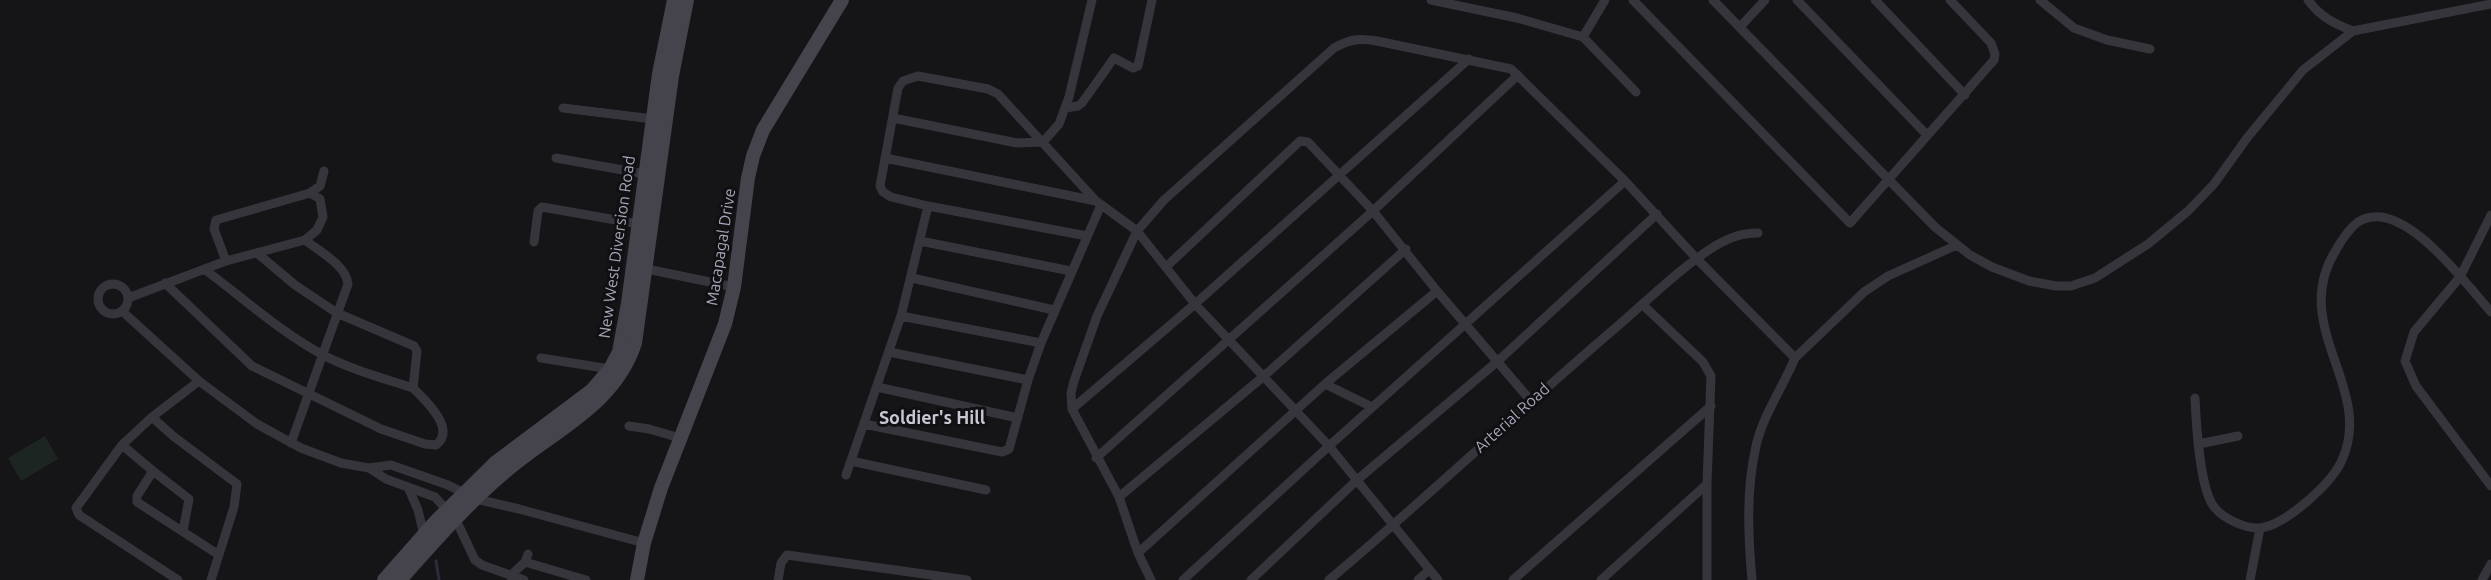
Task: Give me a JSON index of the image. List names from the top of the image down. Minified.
{"streets":{"street":["New West Diversion Road","Macapagal Drive","Arterial Road"]},"districts":["Soldier's Hill"]}
